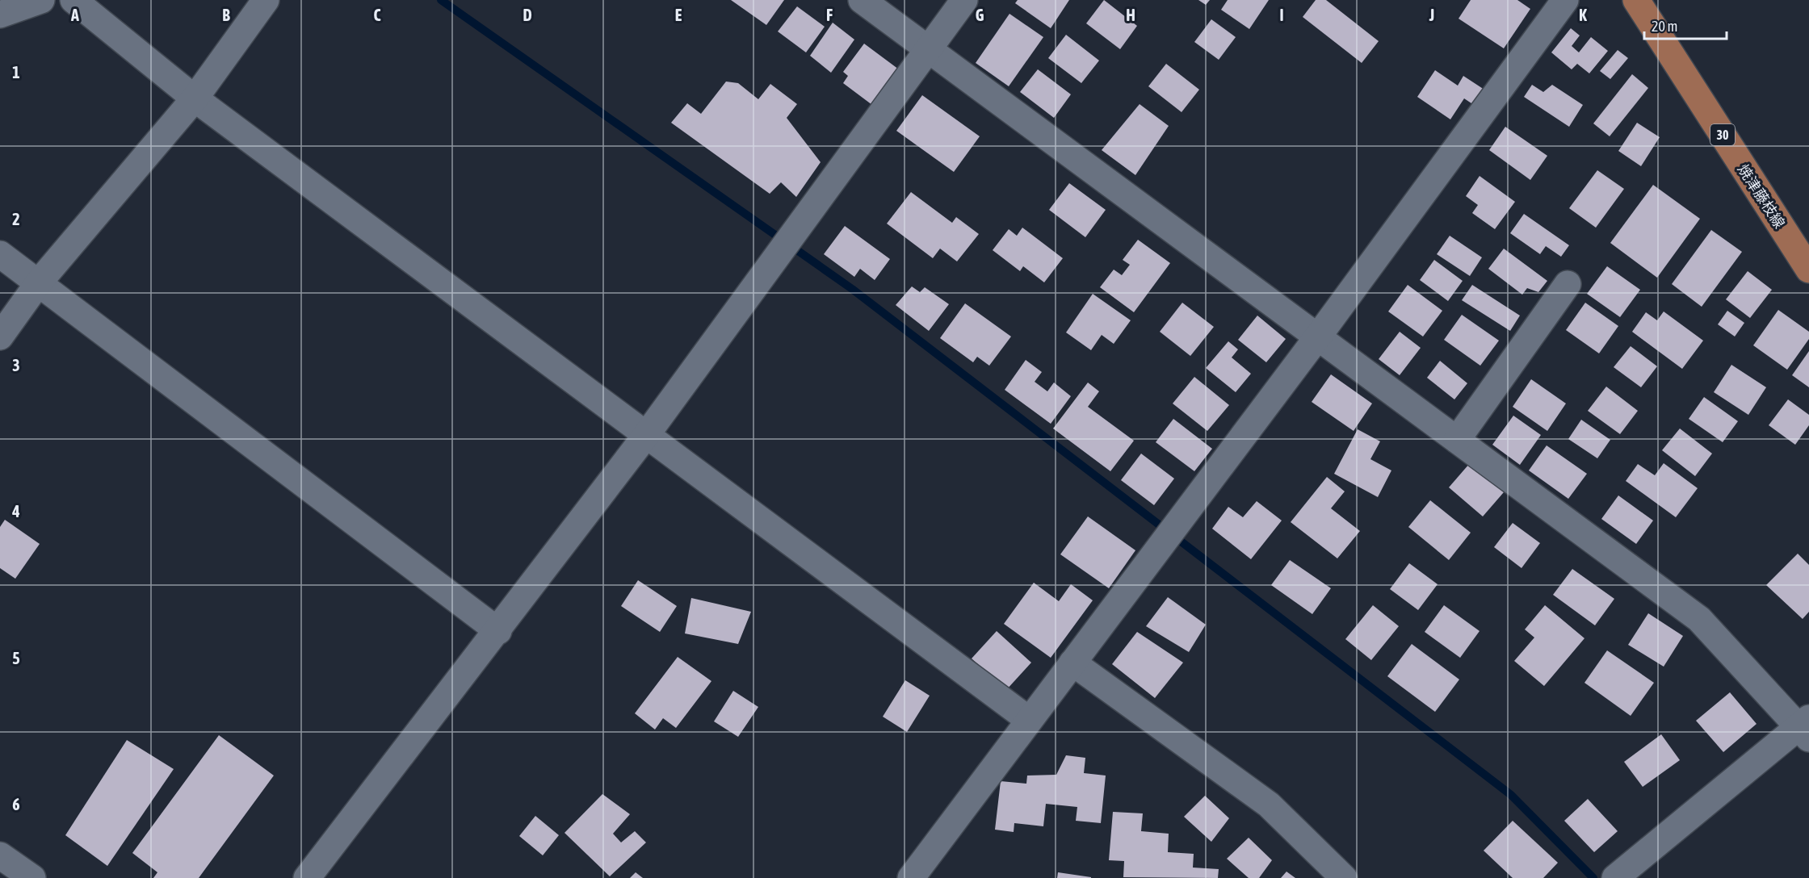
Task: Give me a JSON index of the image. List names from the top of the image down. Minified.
{"streets":{"main road":["30","焼津藤枝線"]},"scale_bar":"20 m","grid":{"columns":["A","B","C","D","E","F","G","H","I","J","K"],"rows":["1","2","3","4","5","6"]}}
